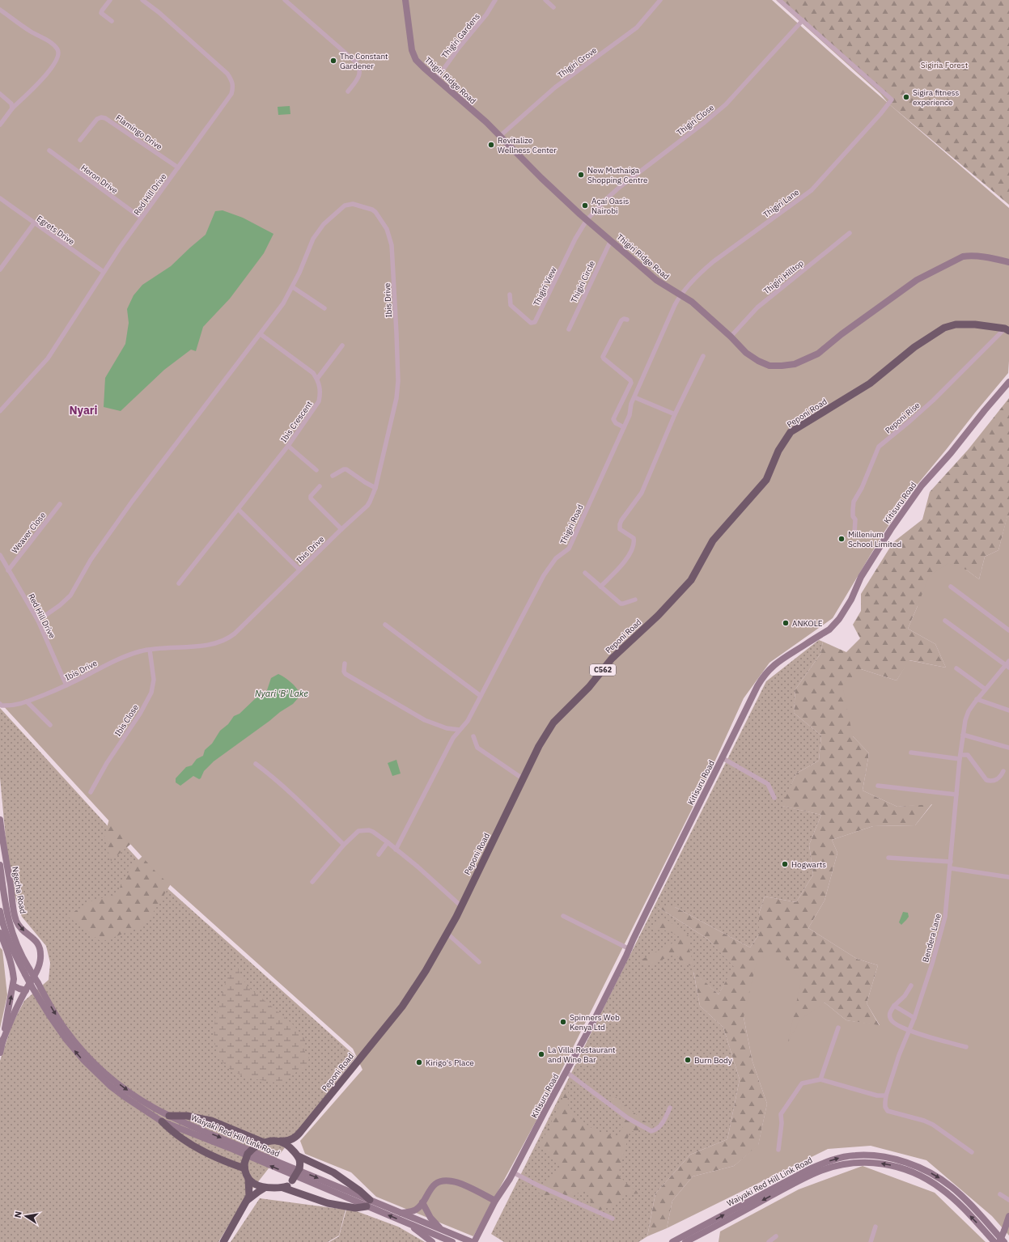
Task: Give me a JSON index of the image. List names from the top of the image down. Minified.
{"streets":{"main road":["Peponi Road","C562"],"street":["Thigiri Gardens","Thigiri Grove","Thigiri Ridge Road","Thigiri Close","Flamingo Drive","Heron Drive","Red Hill Drive","Thigiri Lane","Egrets Drive","Thigiri Hilltop","Thigiri Circle","Thigiri View","Ibis Drive","Peponi Rise","Ibis Crescent","Kitisuru Road","Thigiri Road","Weaver Close","Ibis Close","Ngecha Road","Bendera Lane","Waiyaki Red Hill Link Road"]},"crossings":[["Thigiri Gardens","Thigiri Ridge Road"],["Thigiri Grove","Thigiri Ridge Road"],["Thigiri Ridge Road","Thigiri Close"],["Thigiri Ridge Road","Thigiri Lane"],["Thigiri Ridge Road","Thigiri Hilltop"],["Thigiri Ridge Road","Thigiri Circle"],["Thigiri Ridge Road","Thigiri View"],["Thigiri Ridge Road","Thigiri Road"],["Thigiri Close","Thigiri Lane"],["Thigiri Close","Thigiri View"],["Flamingo Drive","Red Hill Drive"],["Heron Drive","Red Hill Drive"],["Red Hill Drive","Egrets Drive"],["Red Hill Drive","Ibis Drive"],["Red Hill Drive","Weaver Close"],["Thigiri Lane","Thigiri Road"],["Ibis Drive","Ibis Close"],["Peponi Road","Peponi Rise"],["Kitisuru Road","Waiyaki Red Hill Link Road"]],"districts":["Nyari"],"water":["Nyari 'B' Lake"],"parks":["Sigiria Forest"],"places":["The Constant Gardener","Sigira fitness experience","Revitalize Wellness Center","New Muthaiga Shopping Centre","Açaí Oasis Nairobi","Millenium School Limited","ANKOLE","Hogwarts","Spinners Web Kenya Ltd","La Villa Restaurant and Wine Bar","Burn Body","Kirigo's Place"],"north":"left"}
